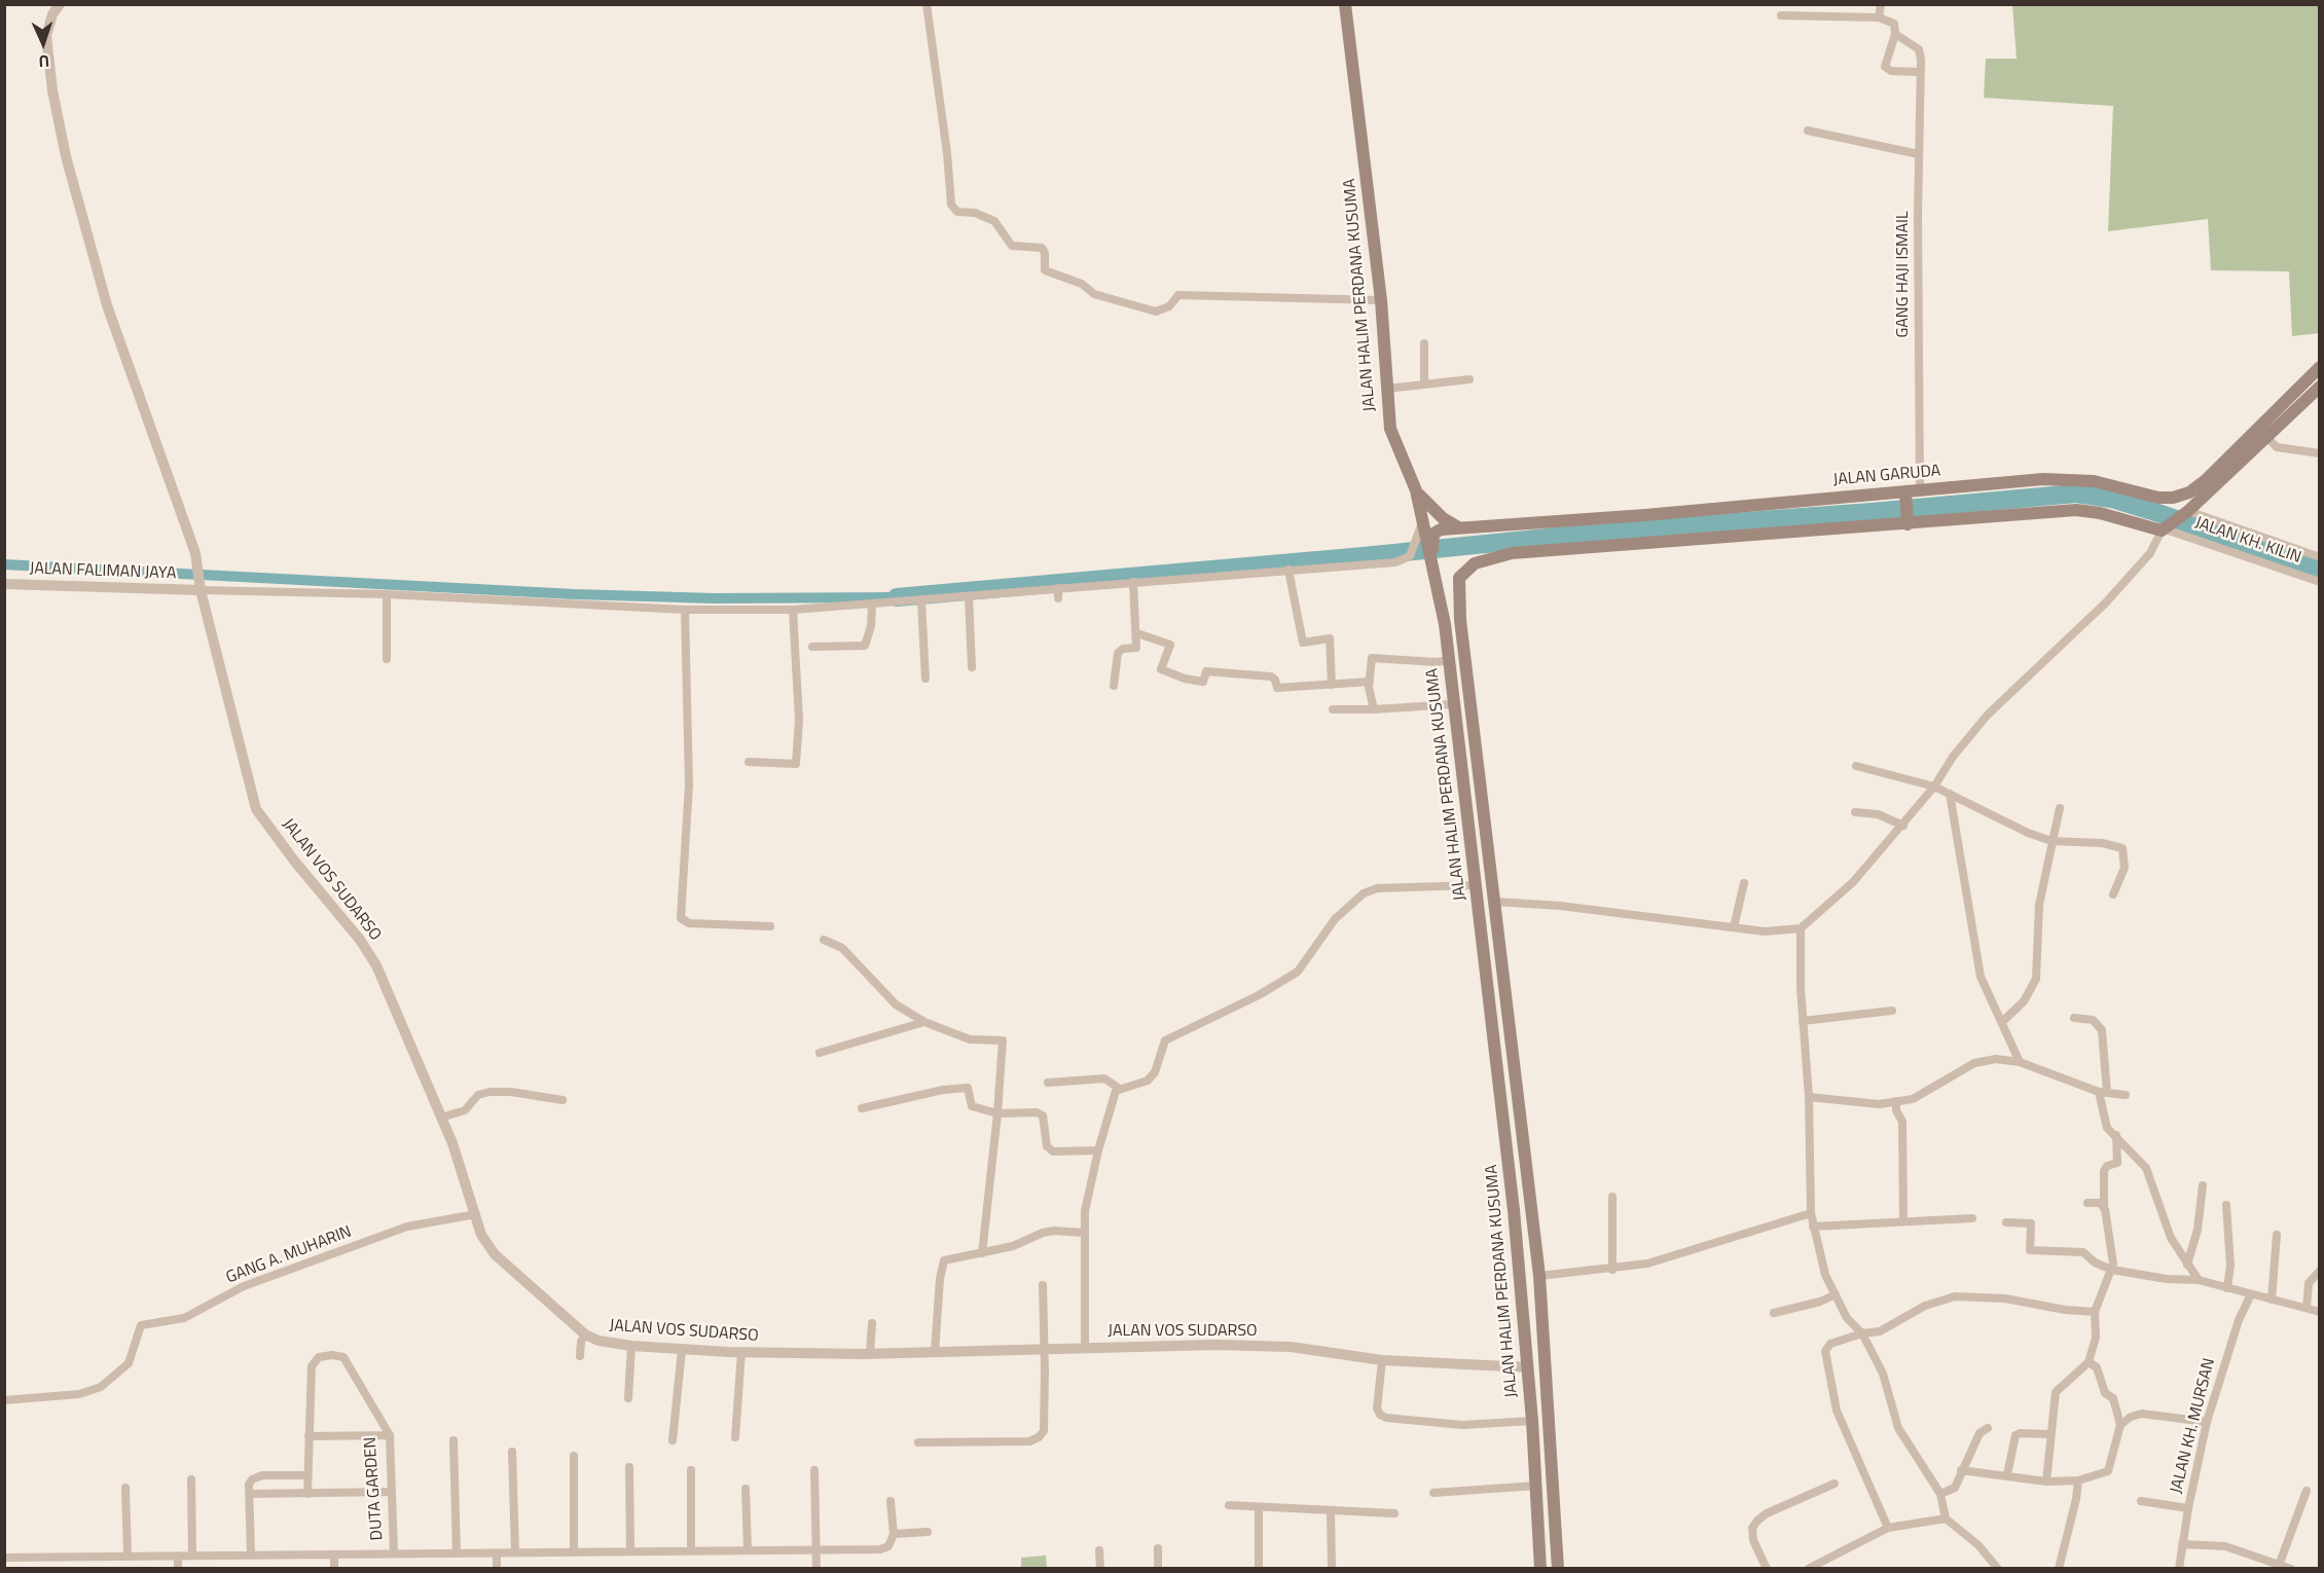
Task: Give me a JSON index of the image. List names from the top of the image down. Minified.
{"streets":{"main road":["JALAN HALIM PERDANA KUSUMA","JALAN GARUDA"],"street":["GANG HAJI ISMAIL","JALAN KH. KILIN","JALAN FALIMAN JAYA","JALAN VOS SUDARSO","GANG A. MUHARIN","JALAN KH. MURSAN","DUTA GARDEN"]},"crossings":[["GANG HAJI ISMAIL","JALAN GARUDA"],["JALAN HALIM PERDANA KUSUMA","JALAN GARUDA"],["JALAN HALIM PERDANA KUSUMA","JALAN VOS SUDARSO"],["JALAN FALIMAN JAYA","JALAN VOS SUDARSO"],["JALAN VOS SUDARSO","GANG A. MUHARIN"]],"north":"bottom"}
